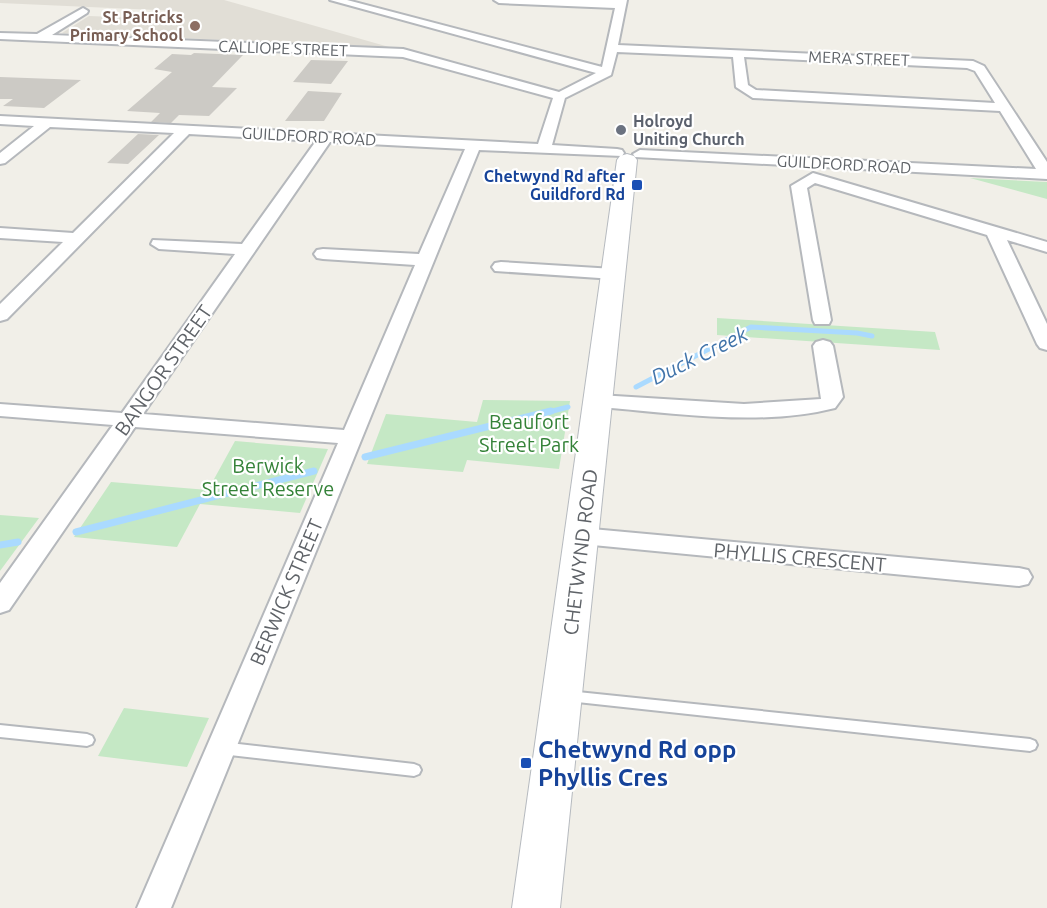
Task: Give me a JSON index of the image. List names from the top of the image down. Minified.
{"streets":{"street":["CALLIOPE STREET","MERA STREET","GUILDFORD ROAD","BANGOR STREET","CHETWYND ROAD","PHYLLIS CRESCENT","BERWICK STREET"]},"crossings":[["MERA STREET","GUILDFORD ROAD"],["GUILDFORD ROAD","BANGOR STREET"],["GUILDFORD ROAD","CHETWYND ROAD"],["GUILDFORD ROAD","BERWICK STREET"],["CHETWYND ROAD","PHYLLIS CRESCENT"]],"water":["Duck Creek"],"parks":["Beaufort Street Park","Berwick Street Reserve"],"places":{"other":["St Patricks Primary School","Holroyd Uniting Church"],"transit":["Chetwynd Rd after Guildford Rd","Chetwynd Rd opp Phyllis Cres"]}}
